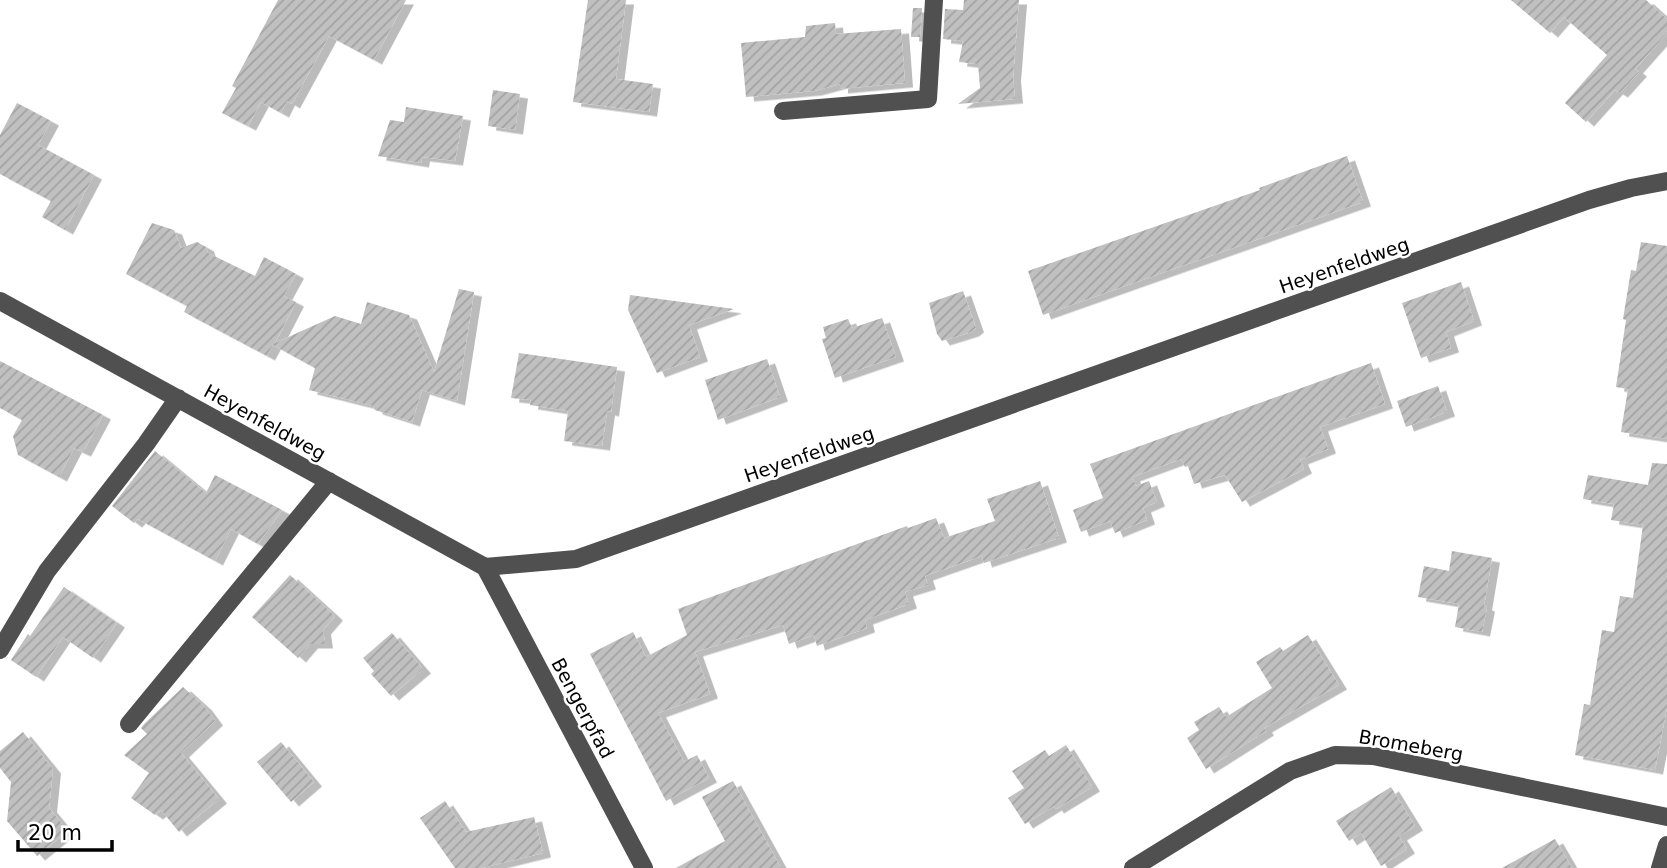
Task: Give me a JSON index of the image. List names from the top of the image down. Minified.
{"streets":{"street":["Heyenfeldweg","Bengerpfad","Bromeberg"]},"crossings":[["Heyenfeldweg","Bengerpfad"]],"scale_bar":"20 m"}
